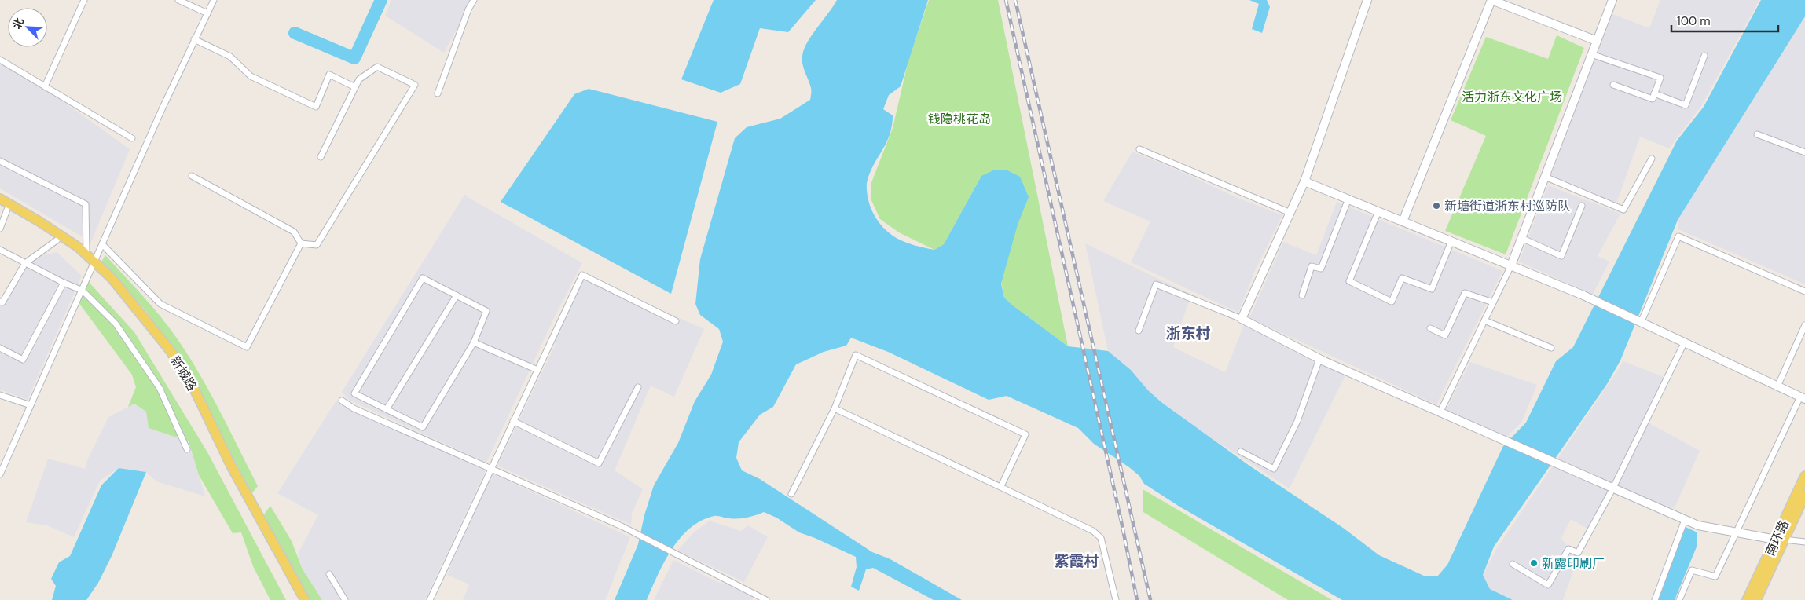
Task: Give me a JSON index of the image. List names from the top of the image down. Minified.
{"streets":{"main road":["新城路","南环路"]},"districts":["浙东村","紫霞村"],"parks":["活力浙东文化广场","钱隐桃花岛"],"places":["新塘街道浙东村巡防队","新露印刷厂"],"scale_bar":"100 m","north":"top left"}
